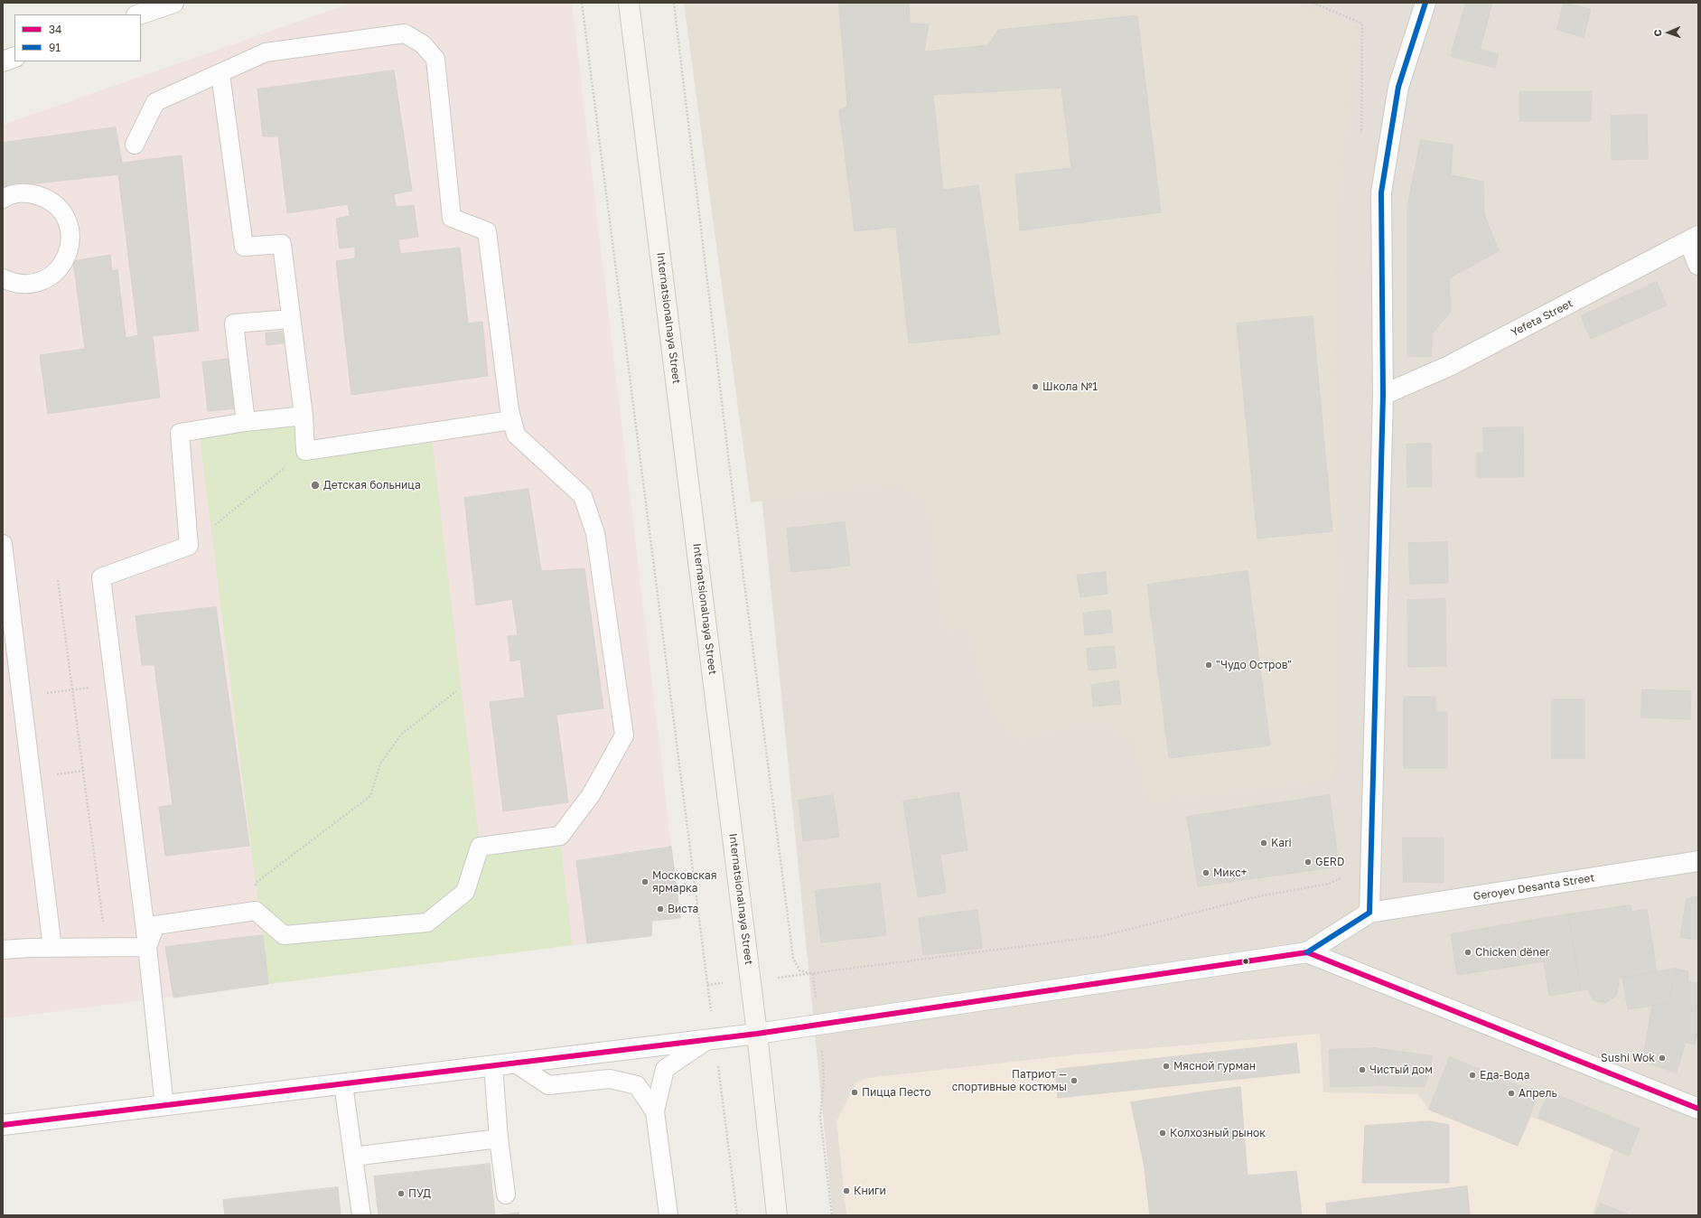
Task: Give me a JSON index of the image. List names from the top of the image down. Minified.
{"streets":{"main road":["Internatsionalnaya Street"],"street":["Yefeta Street","Geroyev Desanta Street"]},"places":["Школа №1","Детская больница","\"Чудо Остров\"","Kari","GERD","Микс+","Московская ярмарка","Виста","Chicken dëner","Sushi Wok","Мясной гурман","Чистый дом","Еда-Вода","Патриот — спортивные костюмы","Пицца Песто","Апрель","Колхозный рынок","Книги","ПУД"],"lines":["transit line 91","transit line 34"],"legend":["34","91"],"north":"left"}
